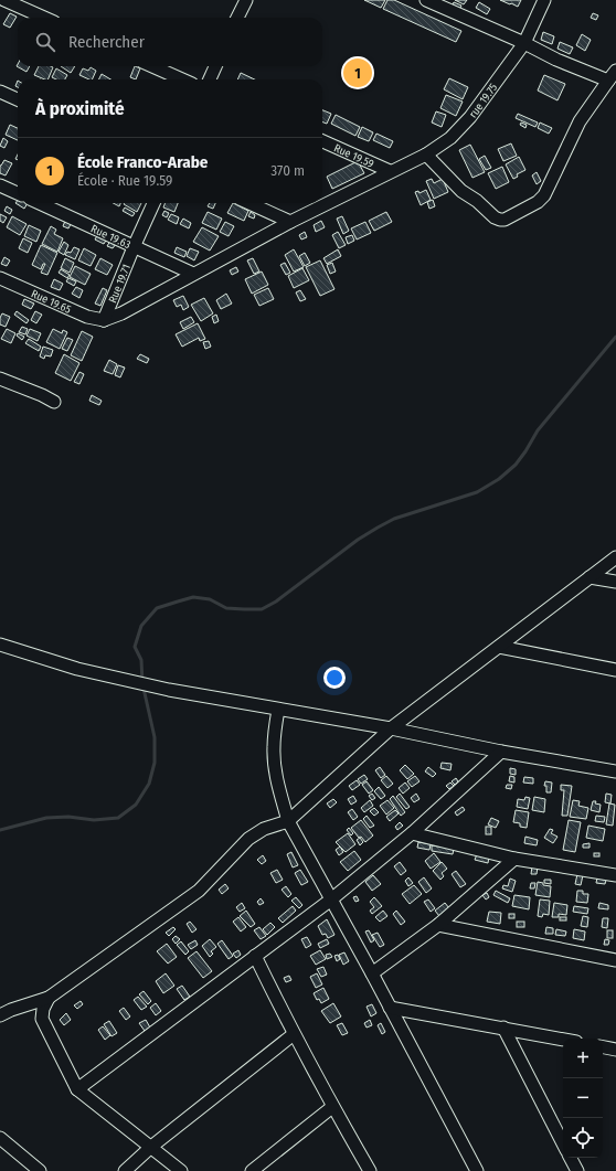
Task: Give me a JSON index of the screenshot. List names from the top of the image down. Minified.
{"streets":{"street":["rue 19.75","Rue 19.59","Rue 19.63","Rue 19.71","Rue 19.65"]},"crossings":[["rue 19.75","Rue 19.59"],["rue 19.75","Rue 19.63"],["rue 19.75","Rue 19.71"],["rue 19.75","Rue 19.65"],["Rue 19.63","Rue 19.71"],["Rue 19.71","Rue 19.65"]],"page":{"search":"Rechercher","pins":"1","heading":"À proximité","list":[{"mark":"1","name":"École Franco-Arabe","note":"École · Rue 19.59","value":"370 m"}],"map_buttons":["+","−"]}}
